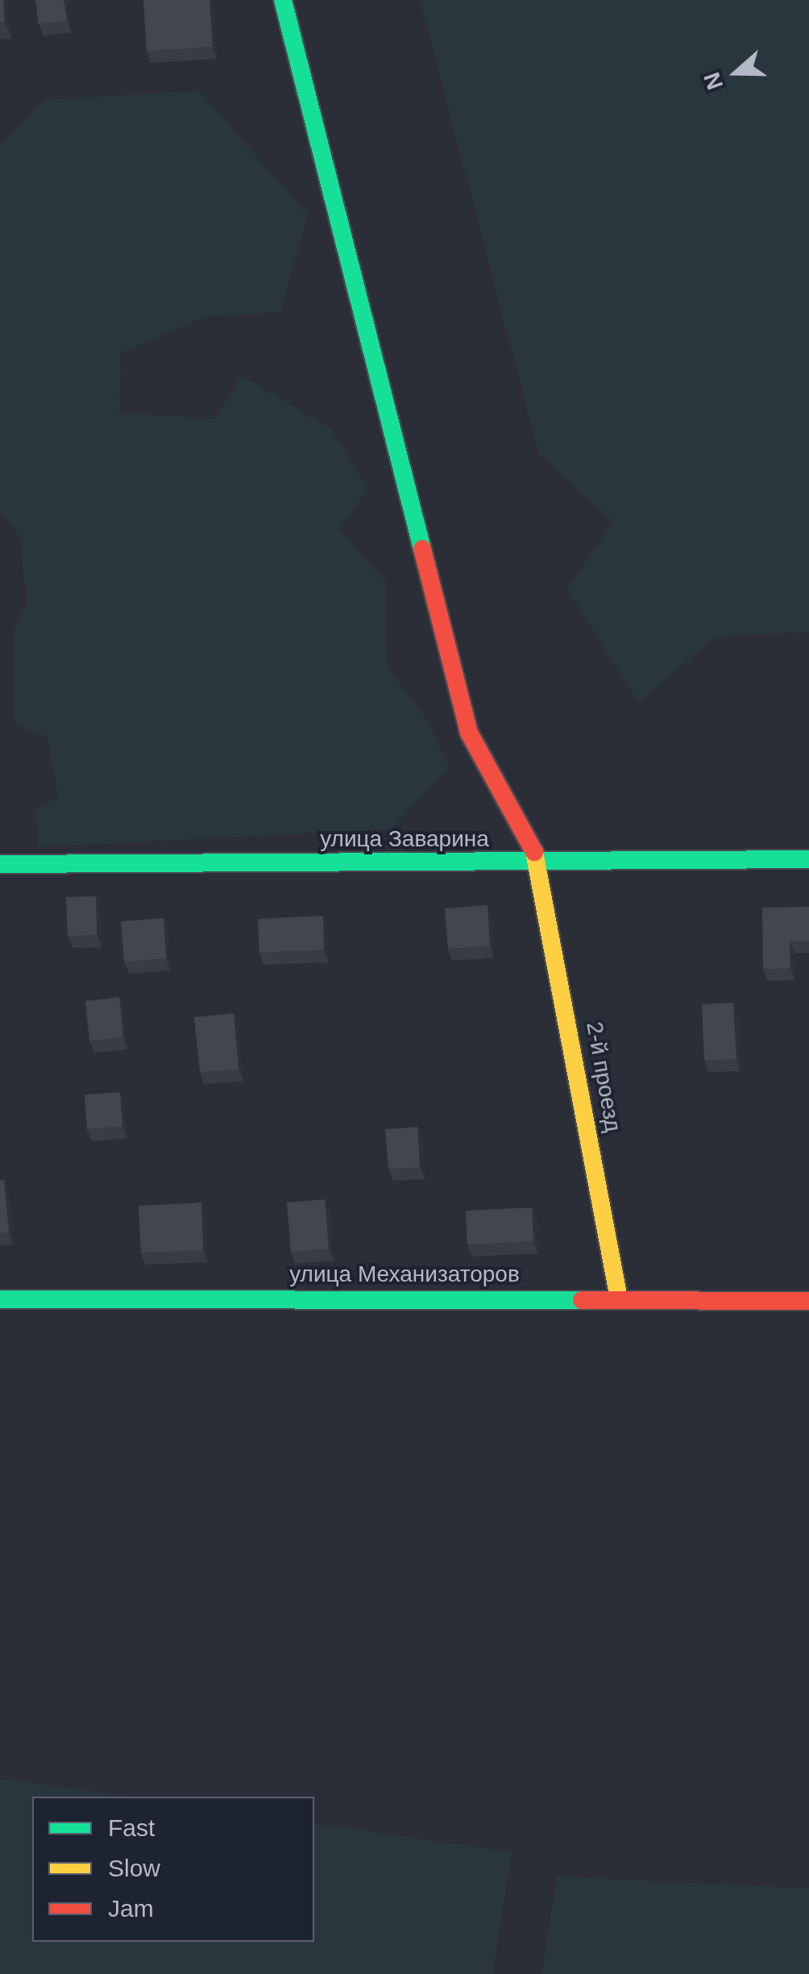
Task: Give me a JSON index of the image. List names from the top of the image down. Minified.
{"streets":{"street":["улица Заварина","2-й проезд","улица Механизаторов"]},"crossings":[["улица Заварина","2-й проезд"],["2-й проезд","улица Механизаторов"]],"legend":["Fast","Slow","Jam"],"north":"left"}
